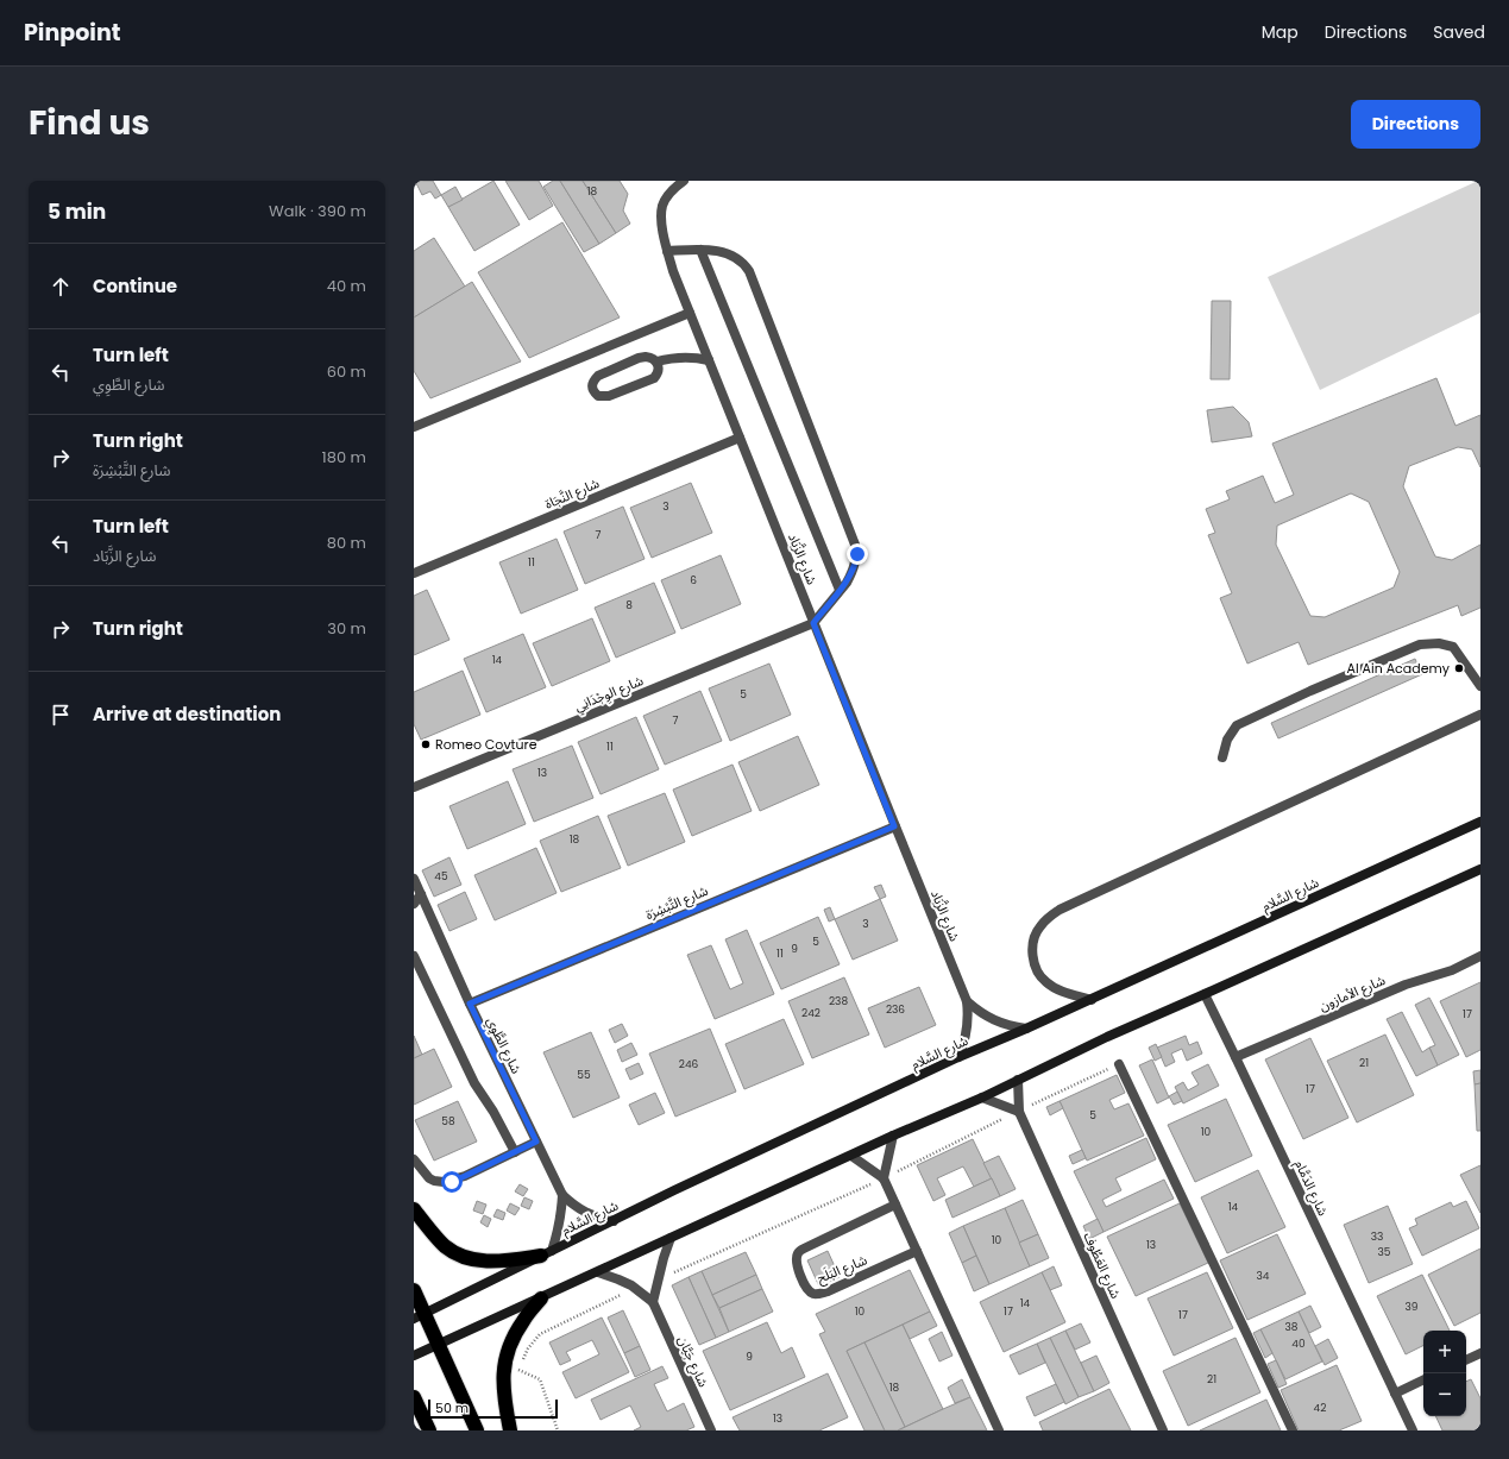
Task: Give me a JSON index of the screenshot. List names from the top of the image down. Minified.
{"streets":{"street":["شارع النَّجَاة","شارع الزَّبَاد","شارع الوِجْدَانِي","شارع السَّلام","شارع التَّبْشِرَة","شارع الأمازون","شارع الطَّوِي","شارع الدَمَّام","شارع العَطُوف","شارع البَلَح","شارع جَيَّان"]},"crossings":[["شارع النَّجَاة","شارع الزَّبَاد"],["شارع الزَّبَاد","شارع الوِجْدَانِي"],["شارع الزَّبَاد","شارع السَّلام"],["شارع الزَّبَاد","شارع التَّبْشِرَة"],["شارع السَّلام","شارع الطَّوِي"],["شارع التَّبْشِرَة","شارع الطَّوِي"],["شارع الأمازون","شارع الدَمَّام"]],"places":["Al Ain Academy","Romeo Covture"],"house_numbers":["18","3","7","11","6","8","14","5","7","11","13","18","45","3","5","9","11","238","236","242","17","21","246","55","17","5","58","10","14","33","10","13","35","34","14","39","10","17","17","38","40","9","21","18","42","13"],"scale_bar":"50 m","page":{"header":"Pinpoint","nav":["Map","Directions","Saved"],"title":"Find us","buttons":"Directions","heading":["5 min","Walk · 390 m"],"list":[["Continue","40 m"],["Turn left","شارع الطَّوِي","60 m"],["Turn right","شارع التَّبْشِرَة","180 m"],["Turn left","شارع الزَّبَاد","80 m"],["Turn right","30 m"],"Arrive at destination"],"map_buttons":["+","−"],"scale":"50 m"}}
